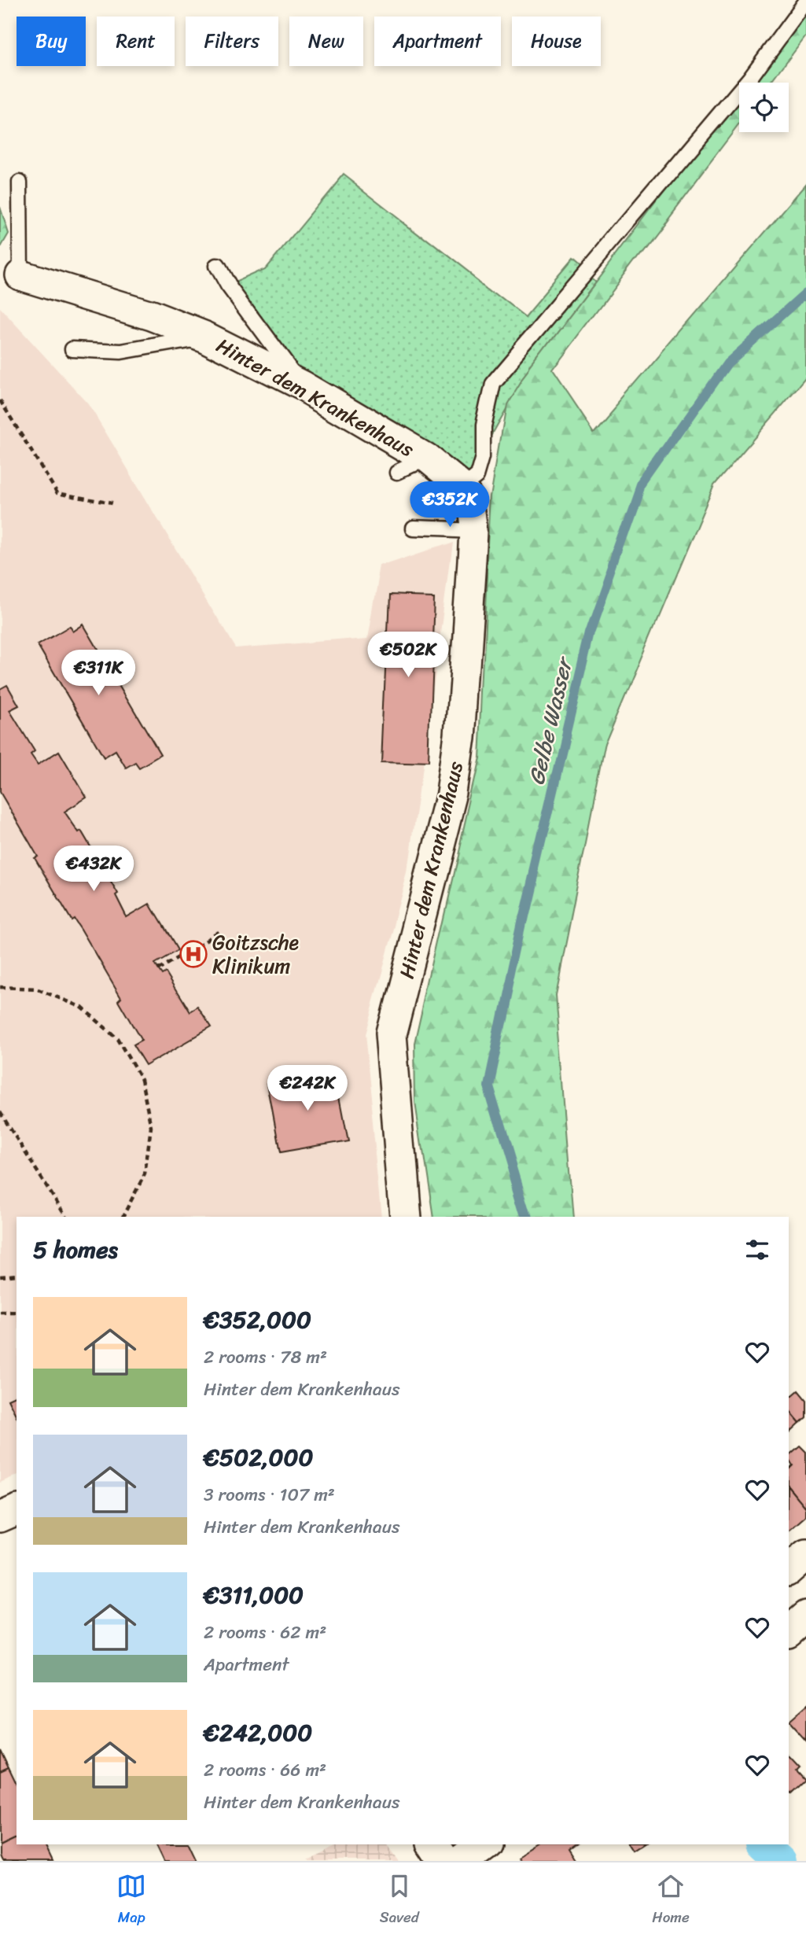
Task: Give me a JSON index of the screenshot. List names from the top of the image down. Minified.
{"streets":{"street":["Hinter dem Krankenhaus"]},"water":["Gelbe Wasser"],"places":{"hospital":["Goitzsche Klinikum"]},"page":{"chip":["Buy","Rent","Filters","New","Apartment","House"],"price":["€352K","€502K","€311K","€432K","€242K"],"heading":"5 homes","list":[{"name":"€352,000","note":"2 rooms · 78 m² · Hinter dem Krankenhaus"},{"name":"€502,000","note":"3 rooms · 107 m² · Hinter dem Krankenhaus"},{"name":"€311,000","note":"2 rooms · 62 m² · Apartment"},{"name":"€242,000","note":"2 rooms · 66 m² · Hinter dem Krankenhaus"}],"tabs":["Map","Saved","Home"]}}
